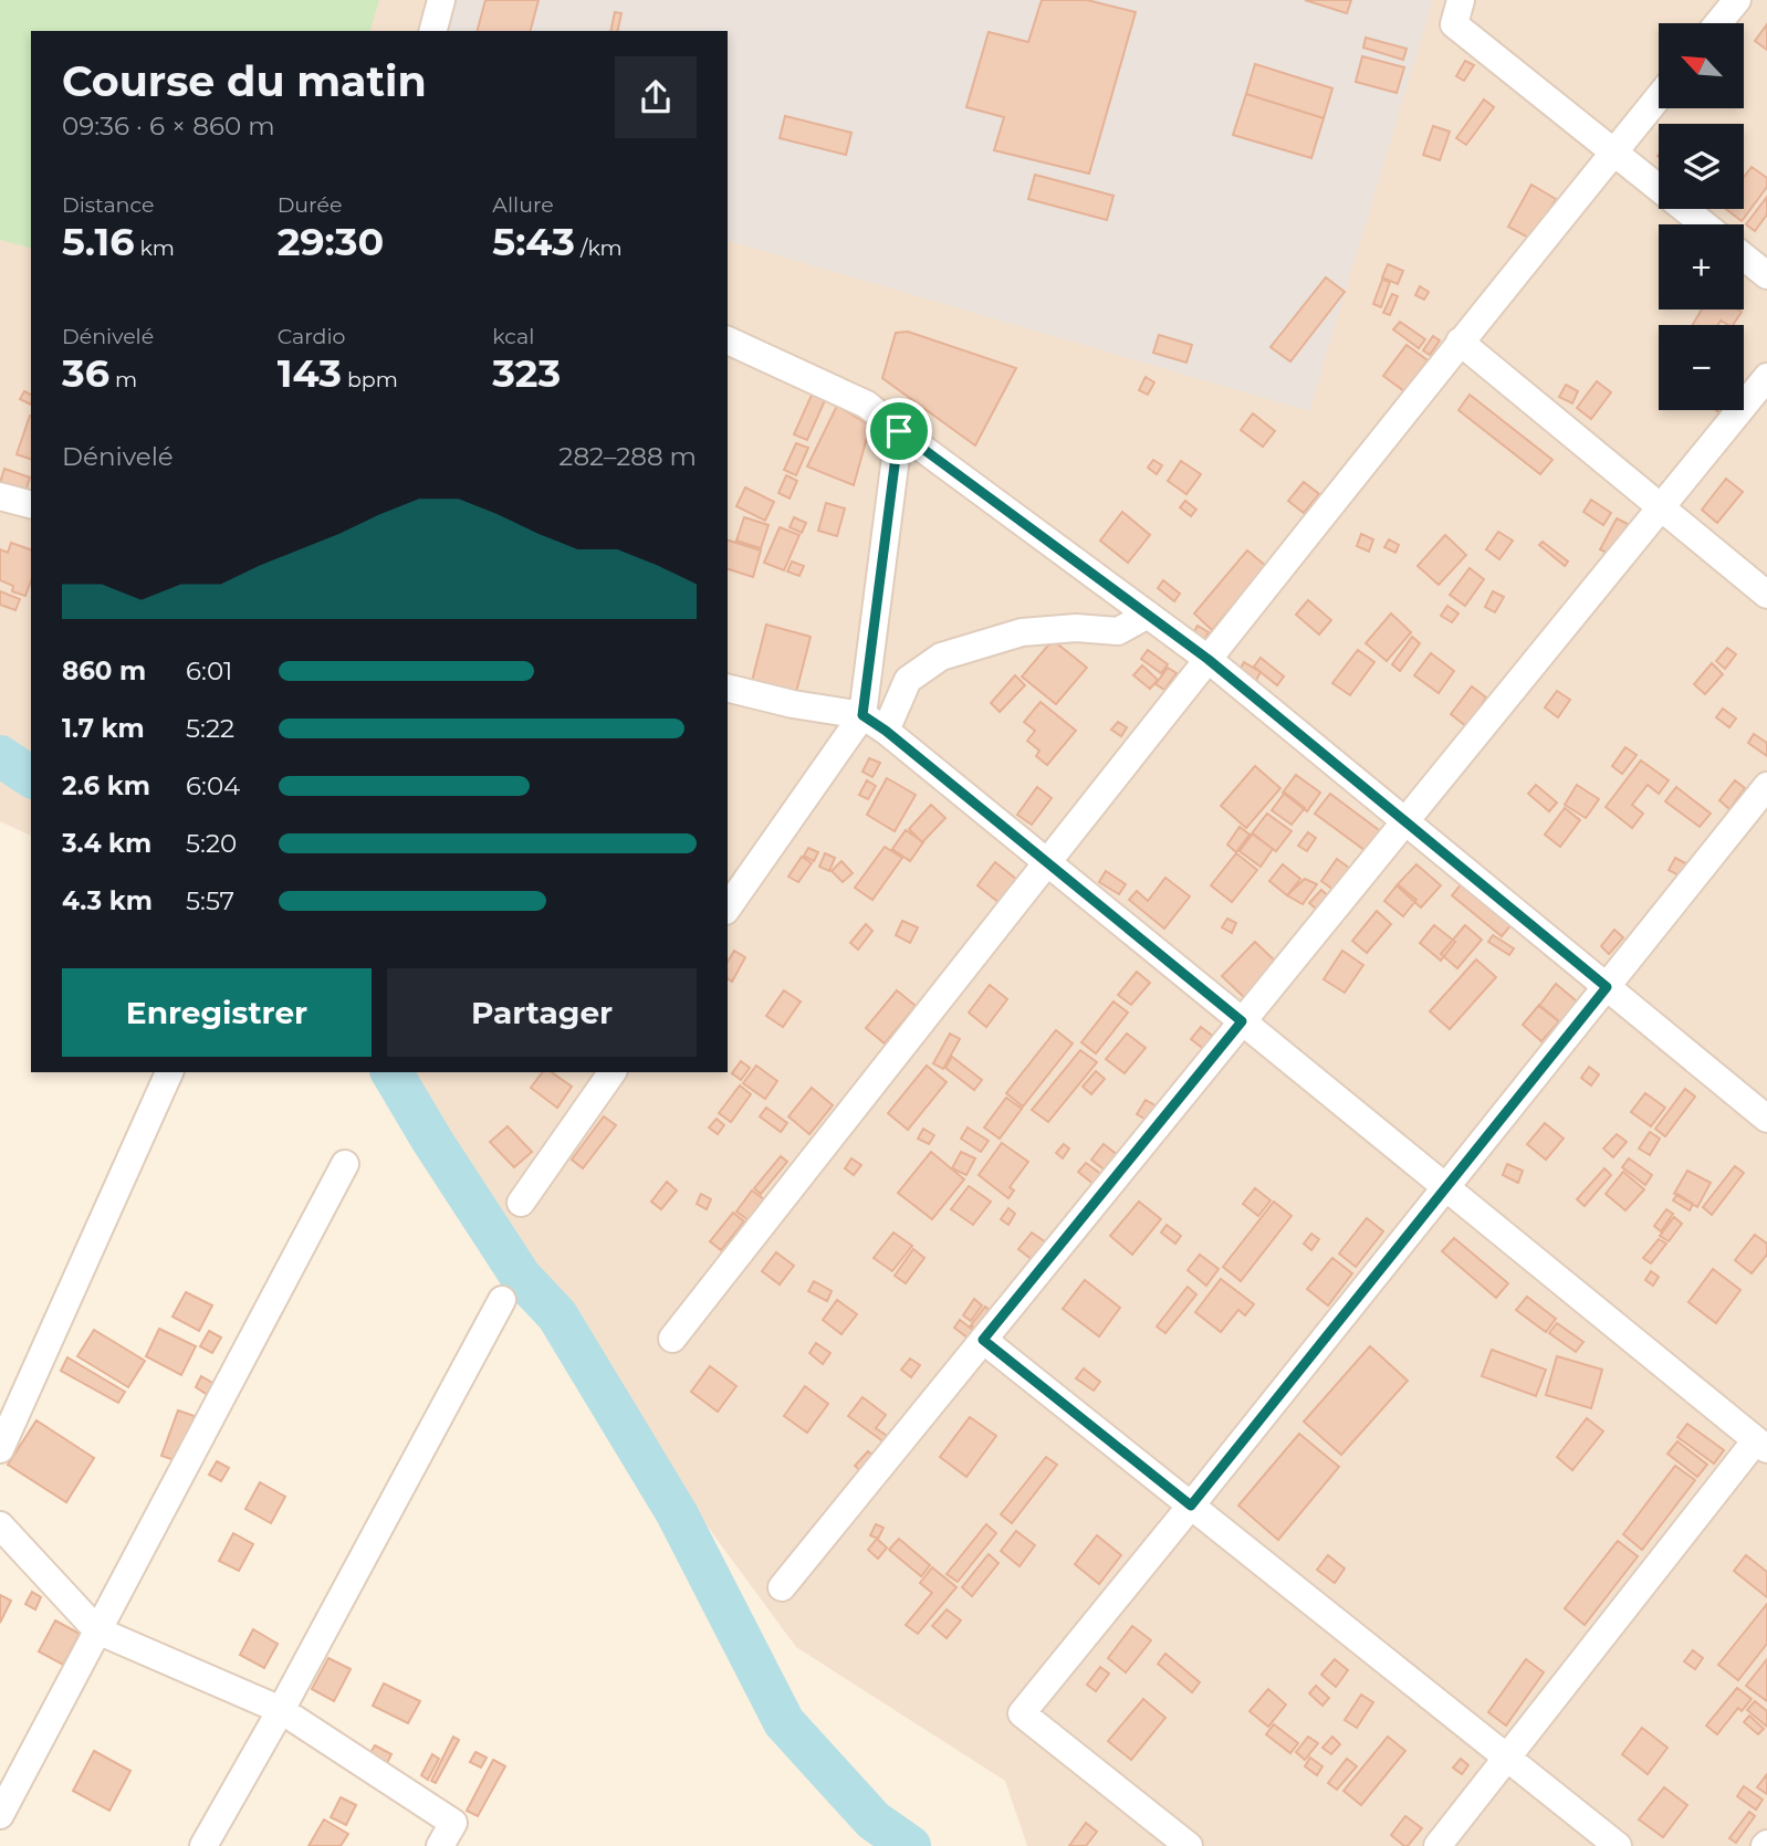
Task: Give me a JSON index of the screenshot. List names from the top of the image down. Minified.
{"north":"top left","page":{"map_buttons":["+","−"],"heading":["Course du matin","09:36 · 6 × 860 m"],"stats":[["Distance","5.16 km"],["Durée","29:30"],["Allure","5:43 /km"],["Dénivelé","36 m"],["Cardio","143 bpm"],["kcal","323"]],"chart":["Dénivelé","282–288 m"],"list":[{"name":"860 m","note":"6:01"},{"name":"1.7 km","note":"5:22"},{"name":"2.6 km","note":"6:04"},{"name":"3.4 km","note":"5:20"},{"name":"4.3 km","note":"5:57"}],"buttons":["Enregistrer","Partager"]}}
